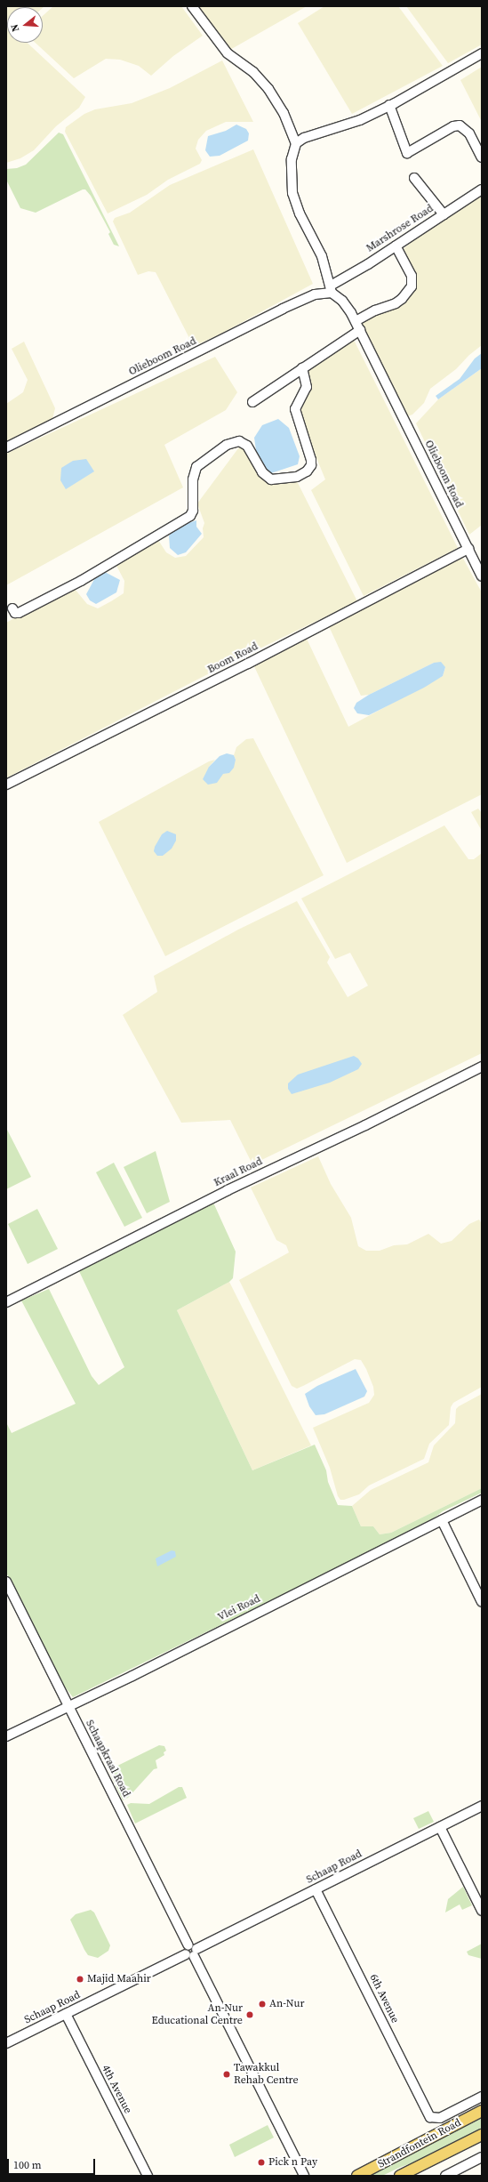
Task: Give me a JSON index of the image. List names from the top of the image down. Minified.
{"streets":{"main road":["Strandfontein Road"],"street":["Marshrose Road","Olieboom Road","Boom Road","Kraal Road","Vlei Road","Schaapkraal Road","Schaap Road","6th Avenue","4th Avenue"]},"crossings":[["Marshrose Road","Olieboom Road"],["Olieboom Road","Boom Road"],["Vlei Road","Schaapkraal Road"],["Schaapkraal Road","Schaap Road"],["Schaap Road","6th Avenue"],["Schaap Road","4th Avenue"]],"places":["Majid Maahir","An-Nur","An-Nur Educational Centre","Tawakkul Rehab Centre","Pick n Pay"],"scale_bar":"100 m","north":"left"}
